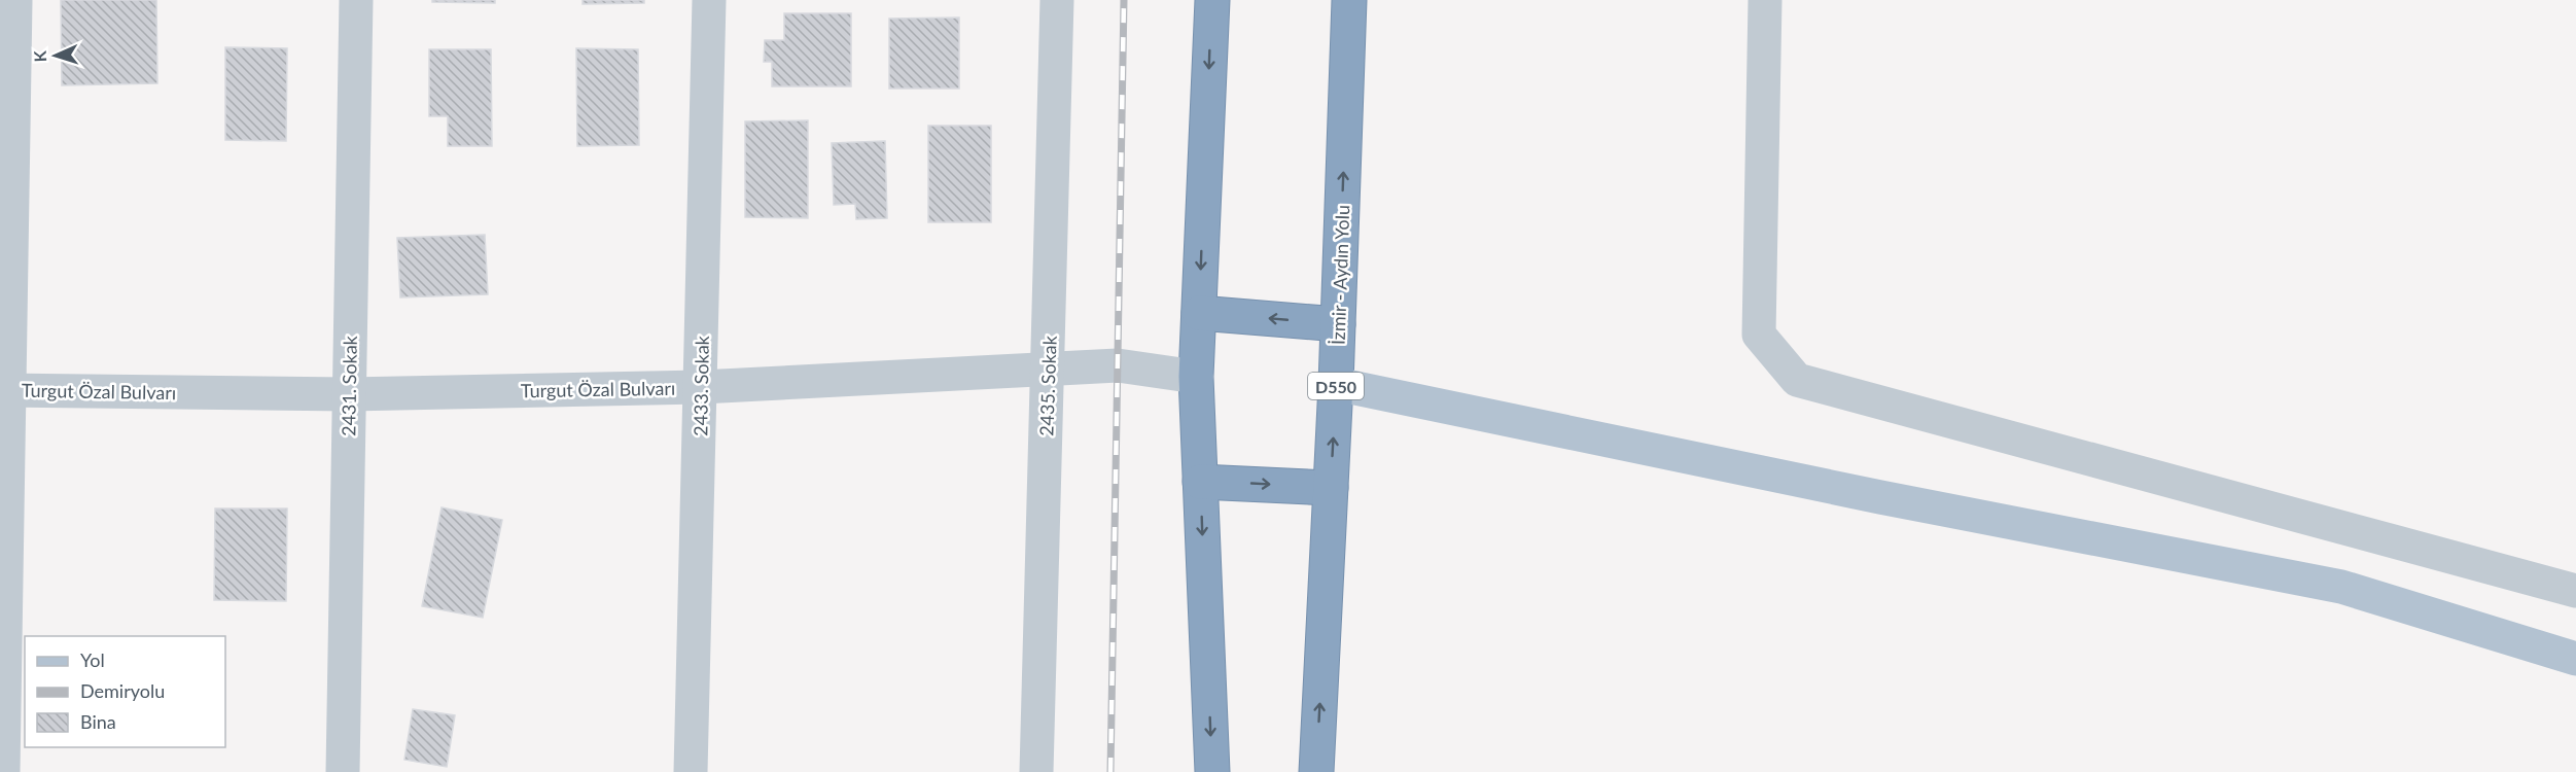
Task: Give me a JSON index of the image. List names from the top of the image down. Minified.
{"streets":{"highway":["İzmir - Aydın Yolu","D550"],"street":["2431. Sokak","2433. Sokak","2435. Sokak","Turgut Özal Bulvarı"]},"crossings":[["2431. Sokak","Turgut Özal Bulvarı"],["2433. Sokak","Turgut Özal Bulvarı"],["2435. Sokak","Turgut Özal Bulvarı"]],"legend":["Yol","Demiryolu","Bina"],"north":"left"}
